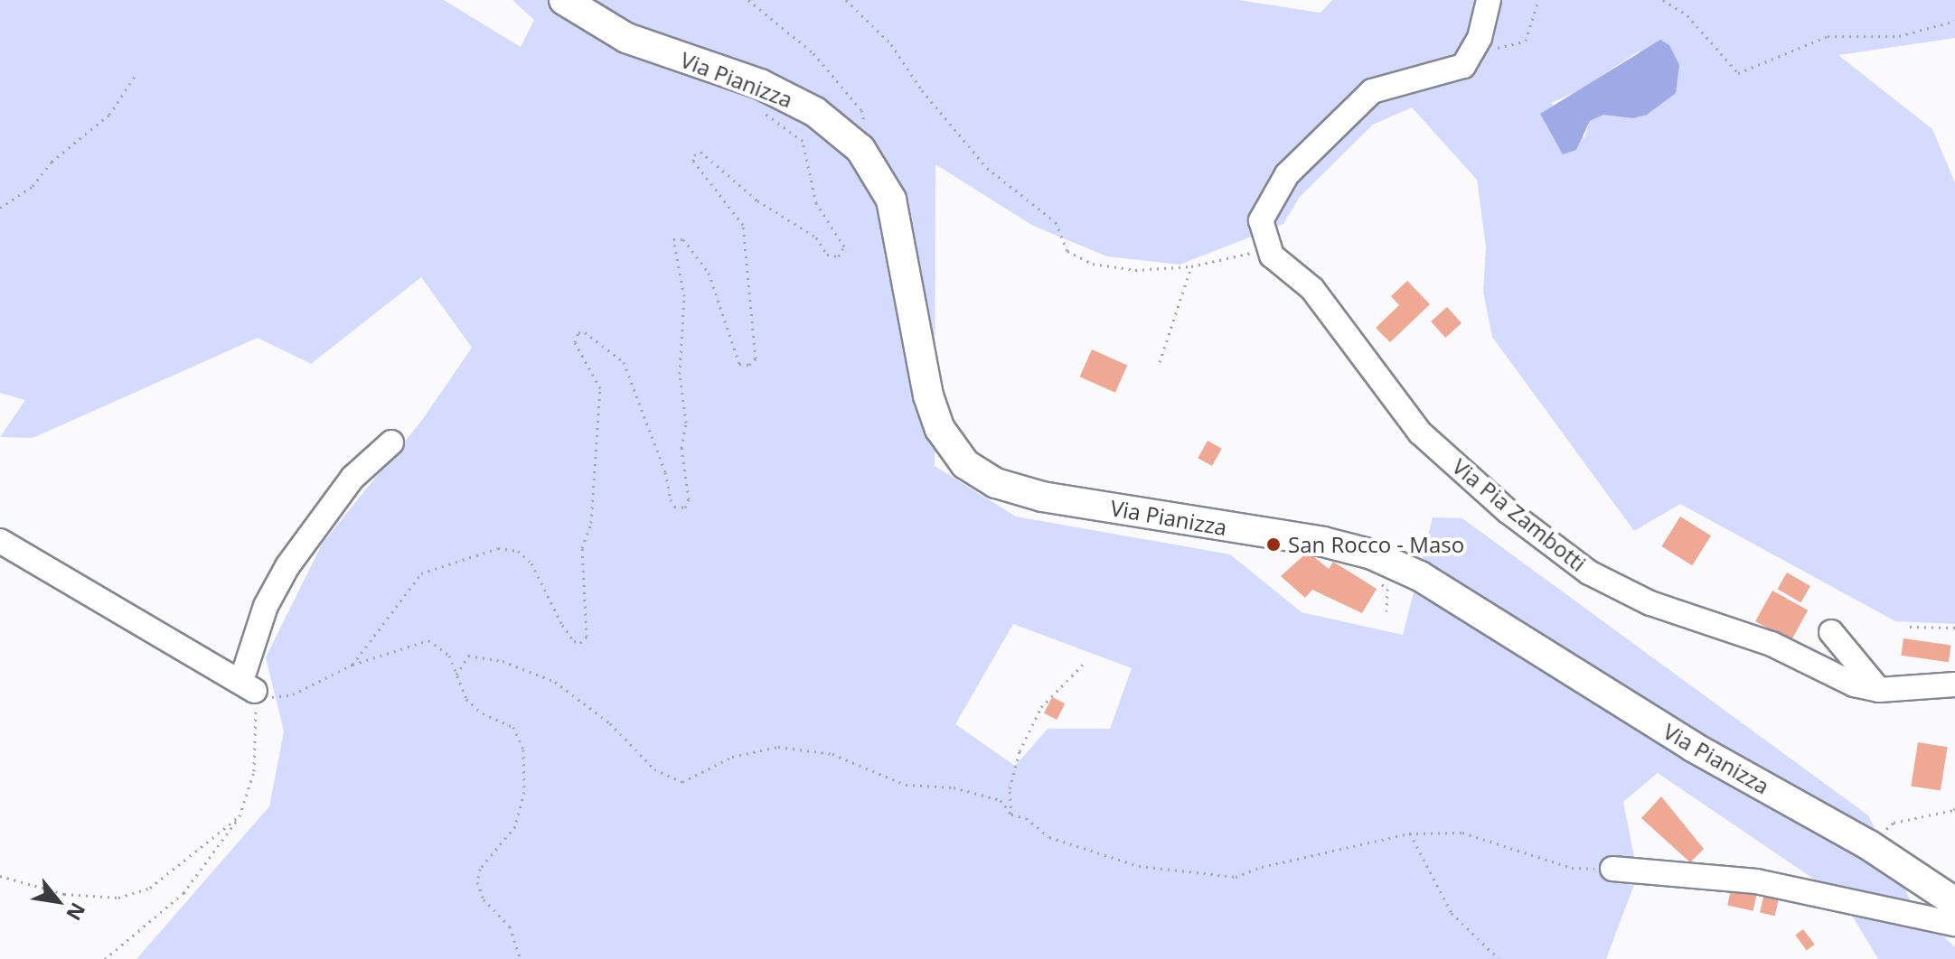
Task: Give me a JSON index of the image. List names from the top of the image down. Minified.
{"streets":{"main road":["Via Pianizza"],"street":["Via Pia Zambotti"]},"places":["San Rocco - Maso"],"north":"bottom right"}
